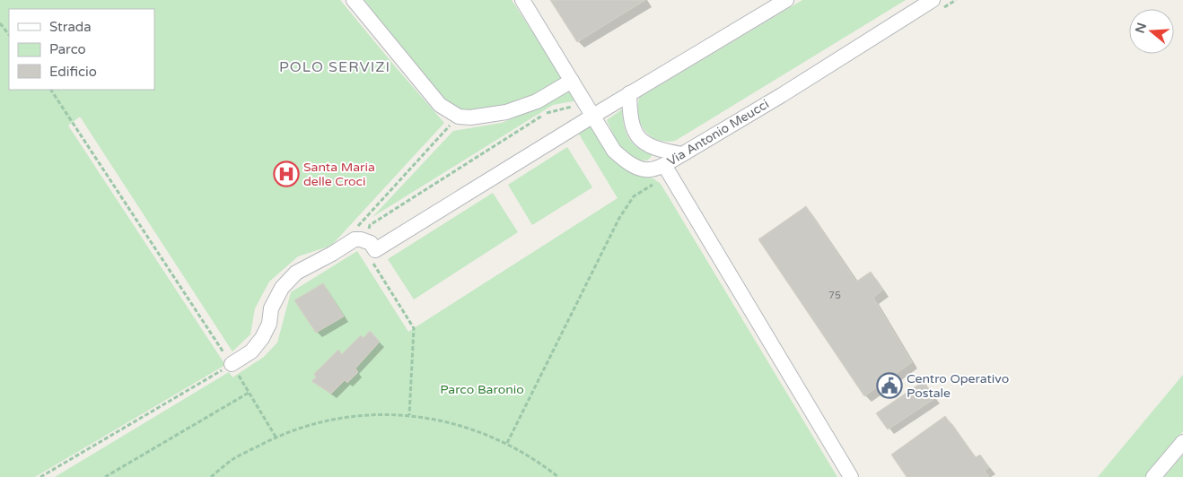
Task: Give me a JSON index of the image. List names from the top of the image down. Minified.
{"streets":{"street":["Via Antonio Meucci"]},"districts":["POLO SERVIZI"],"parks":["Parco Baronio"],"places":{"hospital":["Santa Maria delle Croci"],"public building":["Centro Operativo Postale"]},"house_numbers":["75"],"legend":["Strada","Parco","Edificio"],"north":"left"}
